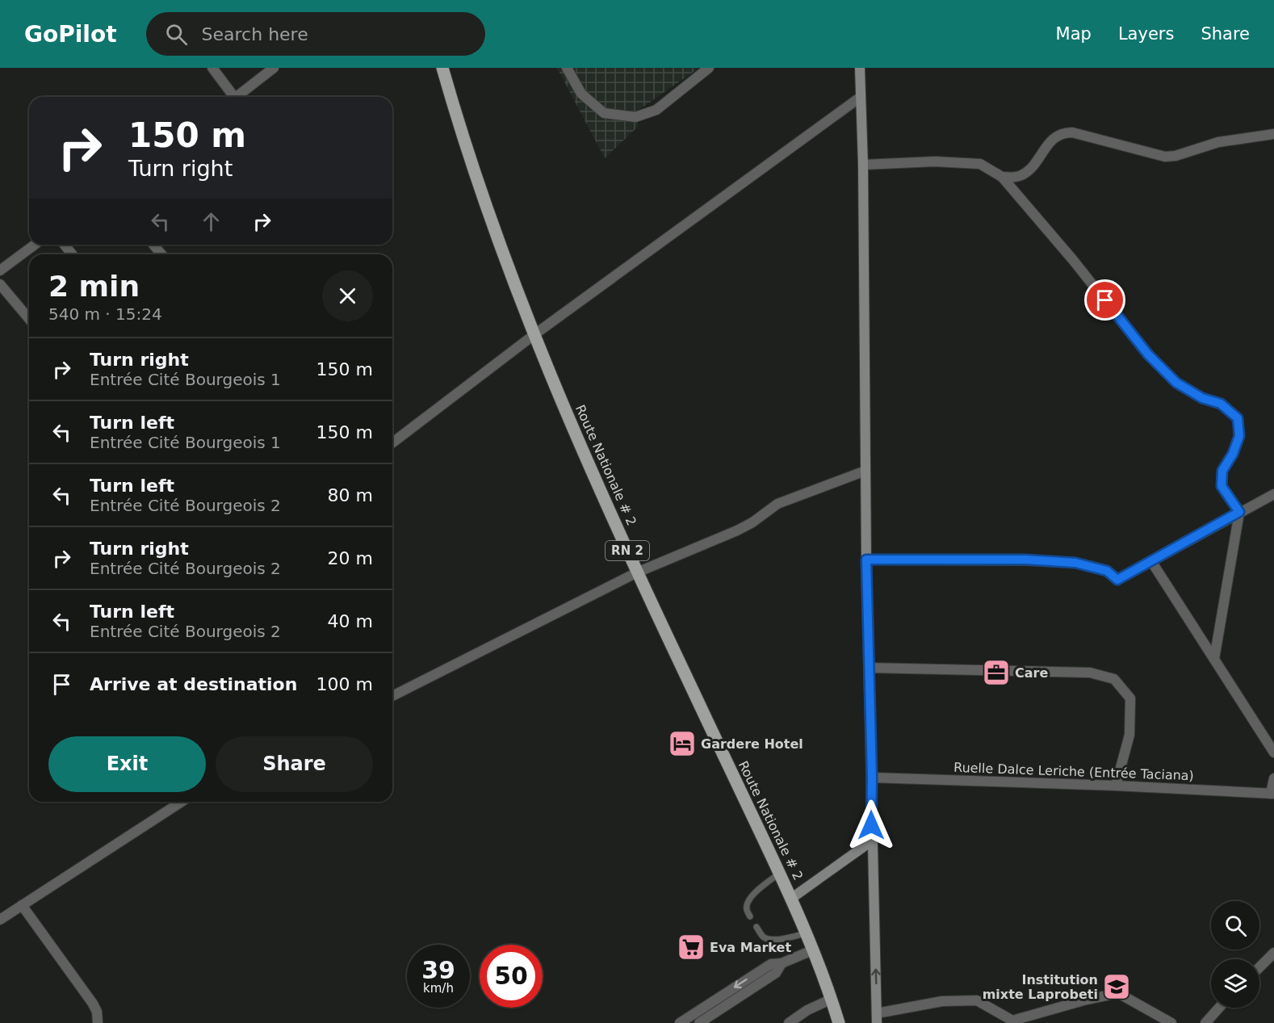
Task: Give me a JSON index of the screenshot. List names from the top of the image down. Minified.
{"streets":{"main road":["Route Nationale # 2","RN 2"],"street":["Ruelle Dalce Leriche (Entrée Taciana)"]},"places":{"office":["Care"],"hotel":["Gardere Hotel"],"supermarket":["Eva Market"],"school or university":["Institution mixte Laprobeti"]},"page":{"header":"GoPilot","search":"Search here","nav":["Map","Layers","Share"],"turn":["150 m","Turn right"],"heading":["2 min","540 m · 15:24"],"list":[{"name":"Turn right","note":"Entrée Cité Bourgeois 1","value":"150 m"},{"name":"Turn left","note":"Entrée Cité Bourgeois 1","value":"150 m"},{"name":"Turn left","note":"Entrée Cité Bourgeois 2","value":"80 m"},{"name":"Turn right","note":"Entrée Cité Bourgeois 2","value":"20 m"},{"name":"Turn left","note":"Entrée Cité Bourgeois 2","value":"40 m"},{"name":"Arrive at destination","value":"100 m"}],"buttons":["Exit","Share"],"speed":"39 km/h","limit":"50"}}
